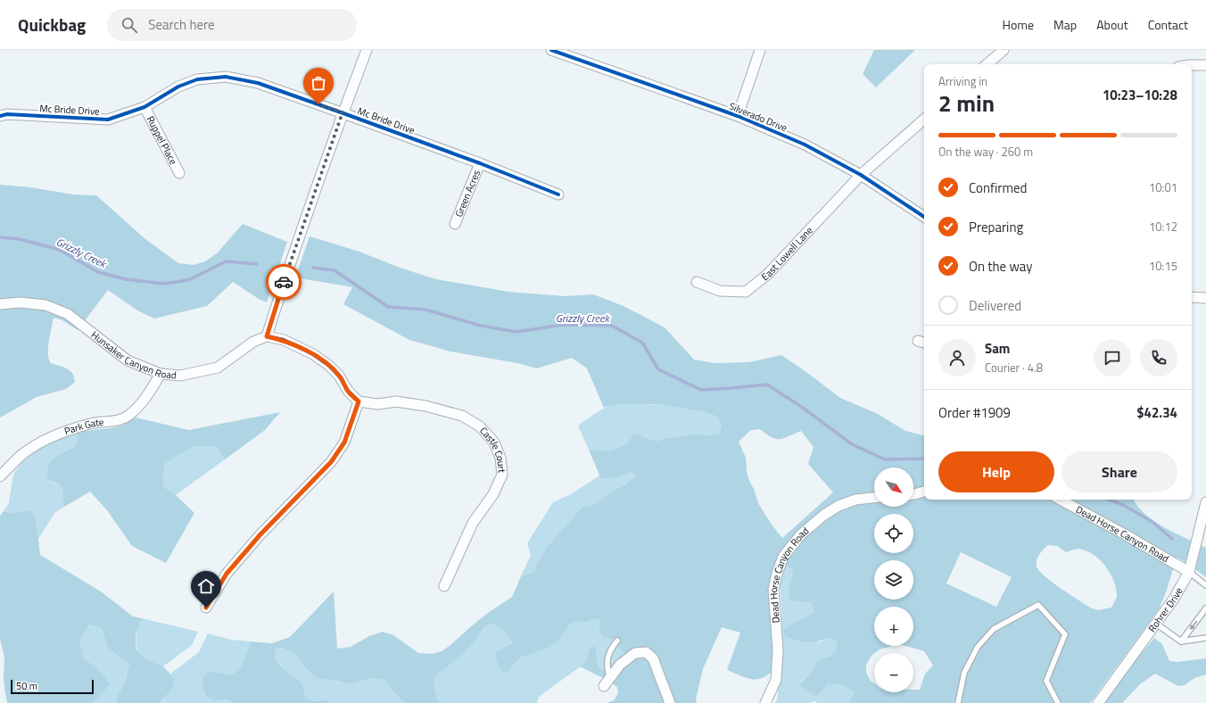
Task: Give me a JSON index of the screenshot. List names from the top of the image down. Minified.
{"streets":{"street":["Mc Bride Drive","Silverado Drive","Ruppel Place","Green Acres","East Lowell Lane","Hunsaker Canyon Road","Park Gate","Castle Court","Dead Horse Canyon Road","Rohrer Drive"]},"crossings":[["Mc Bride Drive","Ruppel Place"],["Mc Bride Drive","Green Acres"],["Silverado Drive","East Lowell Lane"],["Hunsaker Canyon Road","Park Gate"],["Dead Horse Canyon Road","Rohrer Drive"]],"water":["Grizzly Creek"],"scale_bar":"50 m","north":"bottom right","page":{"header":"Quickbag","search":"Search here","nav":["Home","Map","About","Contact"],"heading":["2 min","Arriving in","10:23–10:28"],"panel":["Sam","Courier · 4.8","Order #1909","$42.34"],"bar":"On the way · 260 m","list":[["Confirmed","10:01"],["Preparing","10:12"],["On the way","10:15"],"Delivered"],"buttons":["Help","Share"],"map_buttons":["+","−"],"scale":"50 m"}}
